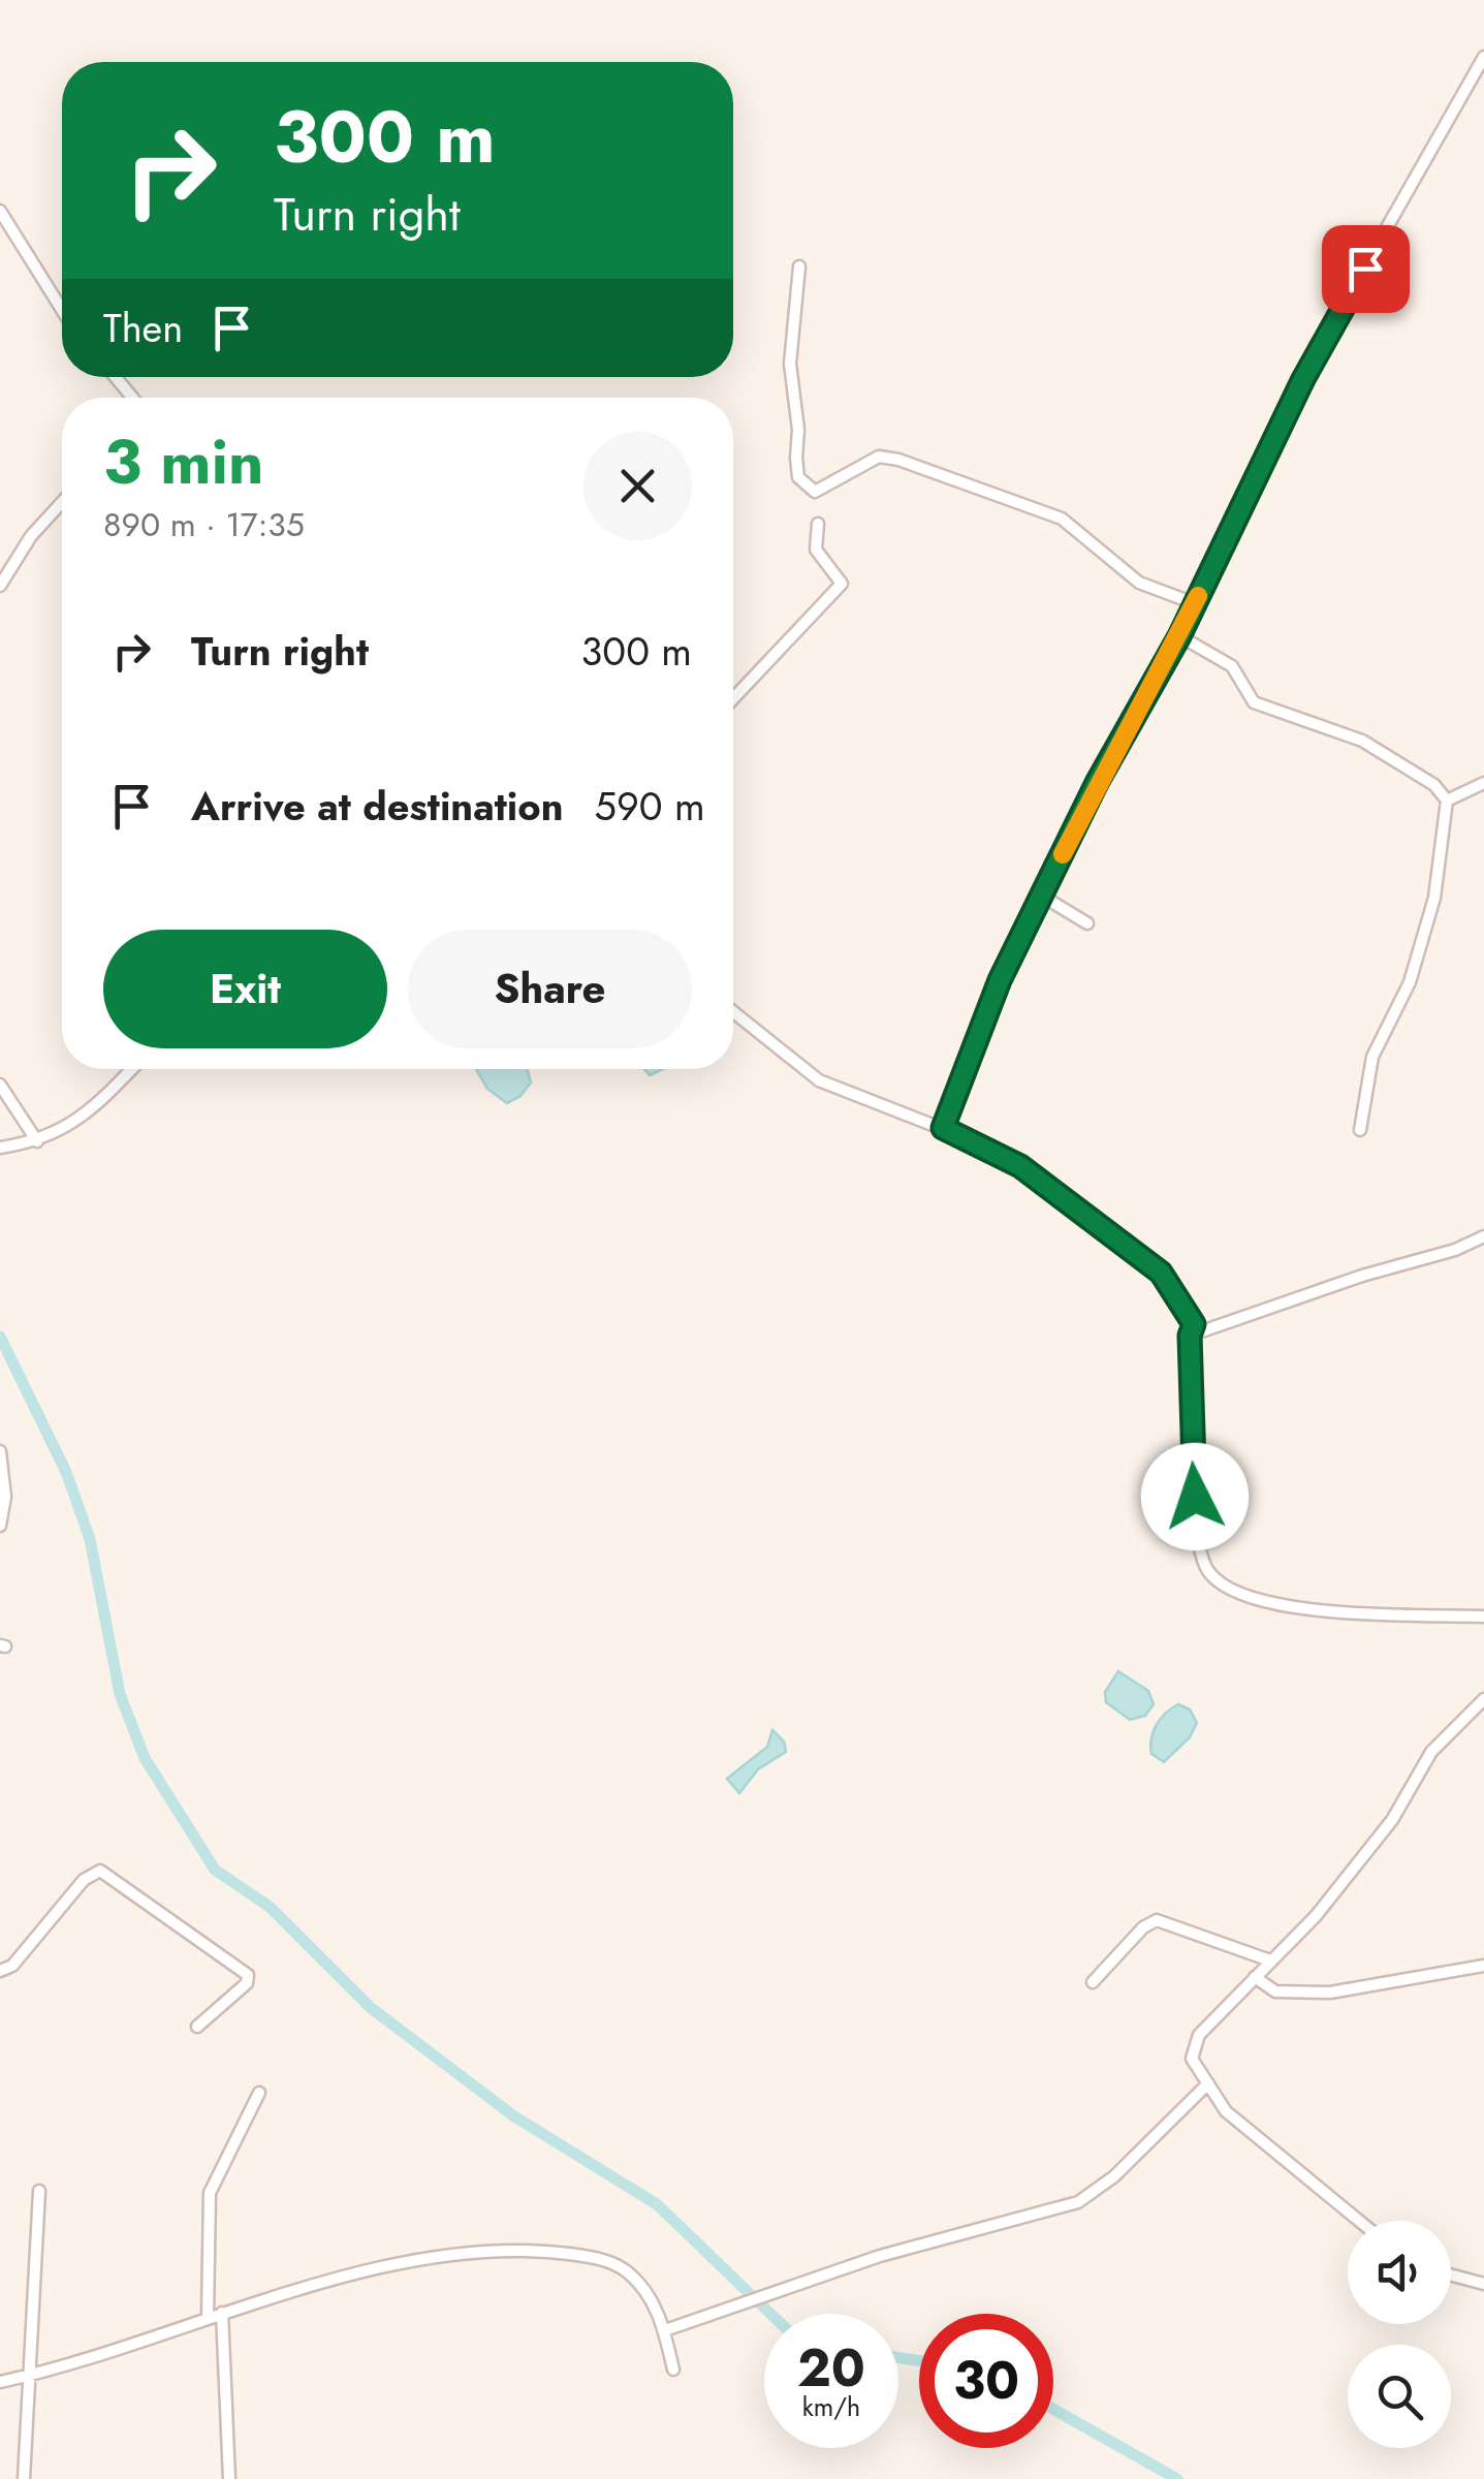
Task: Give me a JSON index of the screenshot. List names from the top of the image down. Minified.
{"page":{"turn":["300 m","Turn right"],"then":"Then","heading":["3 min","890 m · 17:35"],"list":[{"name":"Turn right","value":"300 m"},{"name":"Arrive at destination","value":"590 m"}],"buttons":["Exit","Share"],"speed":"20 km/h","limit":"30"}}
